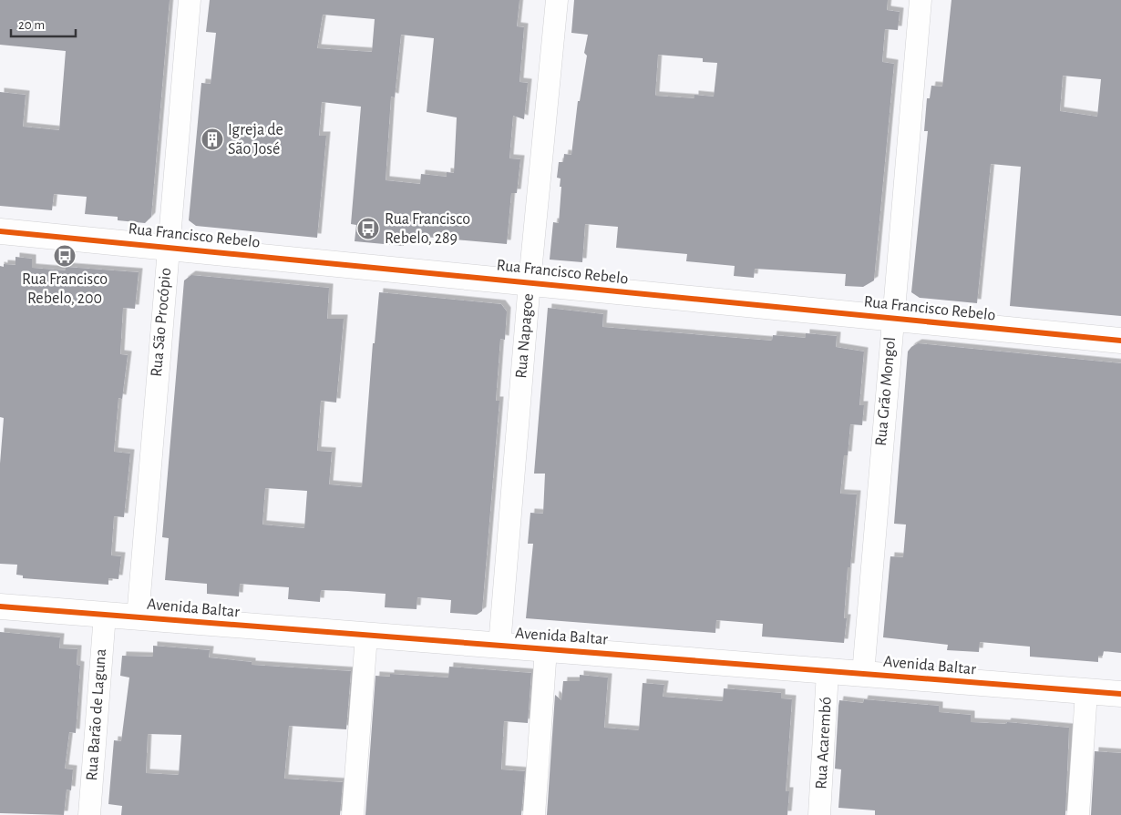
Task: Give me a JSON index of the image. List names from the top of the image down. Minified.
{"streets":{"street":["Rua Francisco Rebelo","Rua São Procópio","Rua Napagoe","Rua Grão Mongol","Avenida Baltar","Rua Barão de Laguna","Rua Acarembó"]},"crossings":[["Rua Francisco Rebelo","Rua São Procópio"],["Rua Francisco Rebelo","Rua Napagoe"],["Rua Francisco Rebelo","Rua Grão Mongol"],["Rua São Procópio","Avenida Baltar"],["Rua Napagoe","Avenida Baltar"],["Rua Grão Mongol","Avenida Baltar"],["Avenida Baltar","Rua Barão de Laguna"],["Avenida Baltar","Rua Acarembó"]],"places":{"building":["Igreja de São José"],"bus stop":["Rua Francisco Rebelo, 289","Rua Francisco Rebelo, 200"]},"scale_bar":"20 m"}
